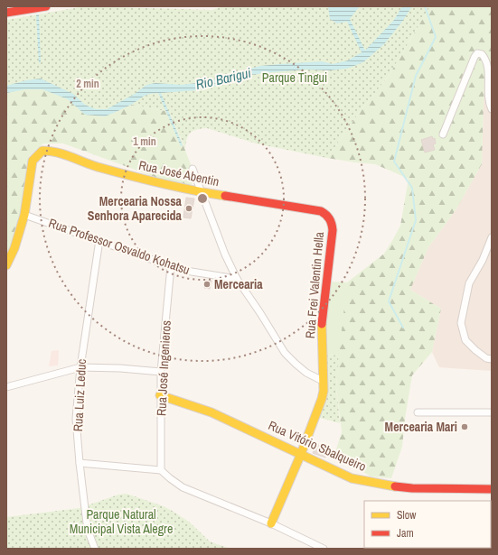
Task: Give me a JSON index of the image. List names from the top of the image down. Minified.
{"streets":{"street":["Rua José Abentin","Rua Professor Osvaldo Kohatsu","Rua Frei Valentin Hella","Rua José Ingenieros","Rua Luiz Leduc","Rua Vitório Sbalqueiro"]},"crossings":[["Rua José Abentin","Rua Professor Osvaldo Kohatsu"],["Rua José Abentin","Rua Frei Valentin Hella"],["Rua Professor Osvaldo Kohatsu","Rua José Ingenieros"],["Rua Professor Osvaldo Kohatsu","Rua Luiz Leduc"],["Rua Frei Valentin Hella","Rua Vitório Sbalqueiro"],["Rua José Ingenieros","Rua Vitório Sbalqueiro"]],"water":["Rio Barigui"],"parks":["Parque Tingui","Parque Natural Municipal Vista Alegre"],"places":["Mercearia Nossa Senhora Aparecida","Mercearia","Mercearia Mari"],"legend":["Slow","Jam"],"rings":["2 min","1 min"]}
